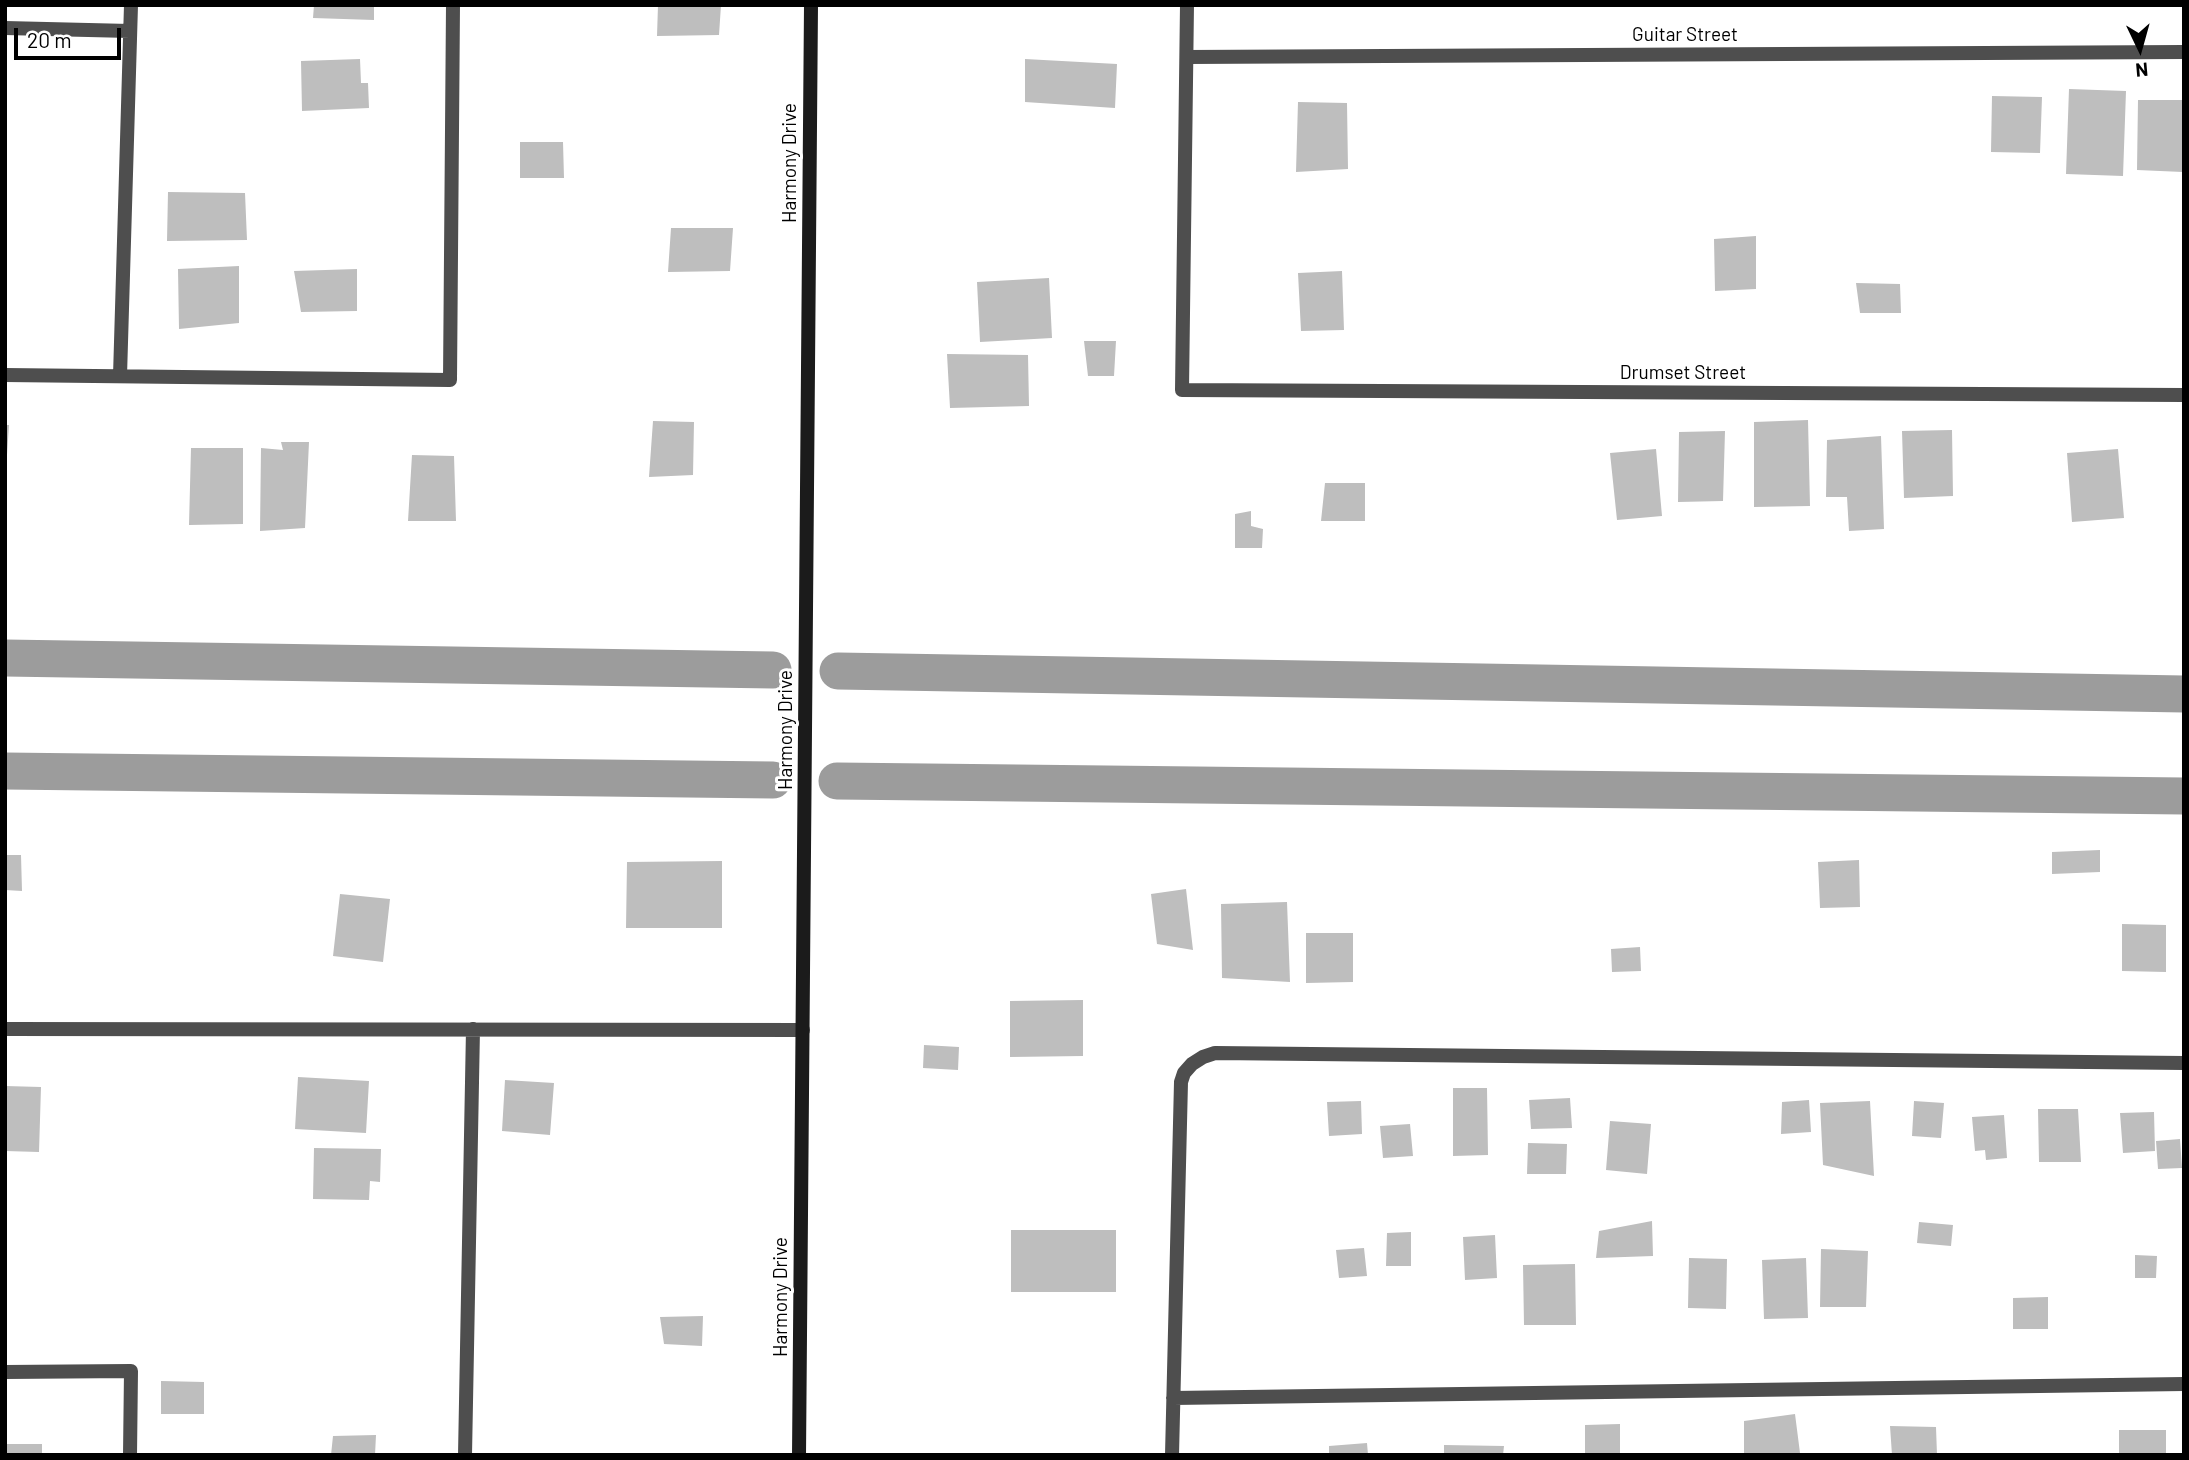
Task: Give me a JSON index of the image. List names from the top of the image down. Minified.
{"streets":{"street":["Guitar Street","Harmony Drive","Drumset Street"]},"crossings":[["Guitar Street","Drumset Street"]],"scale_bar":"20 m","north":"bottom"}
